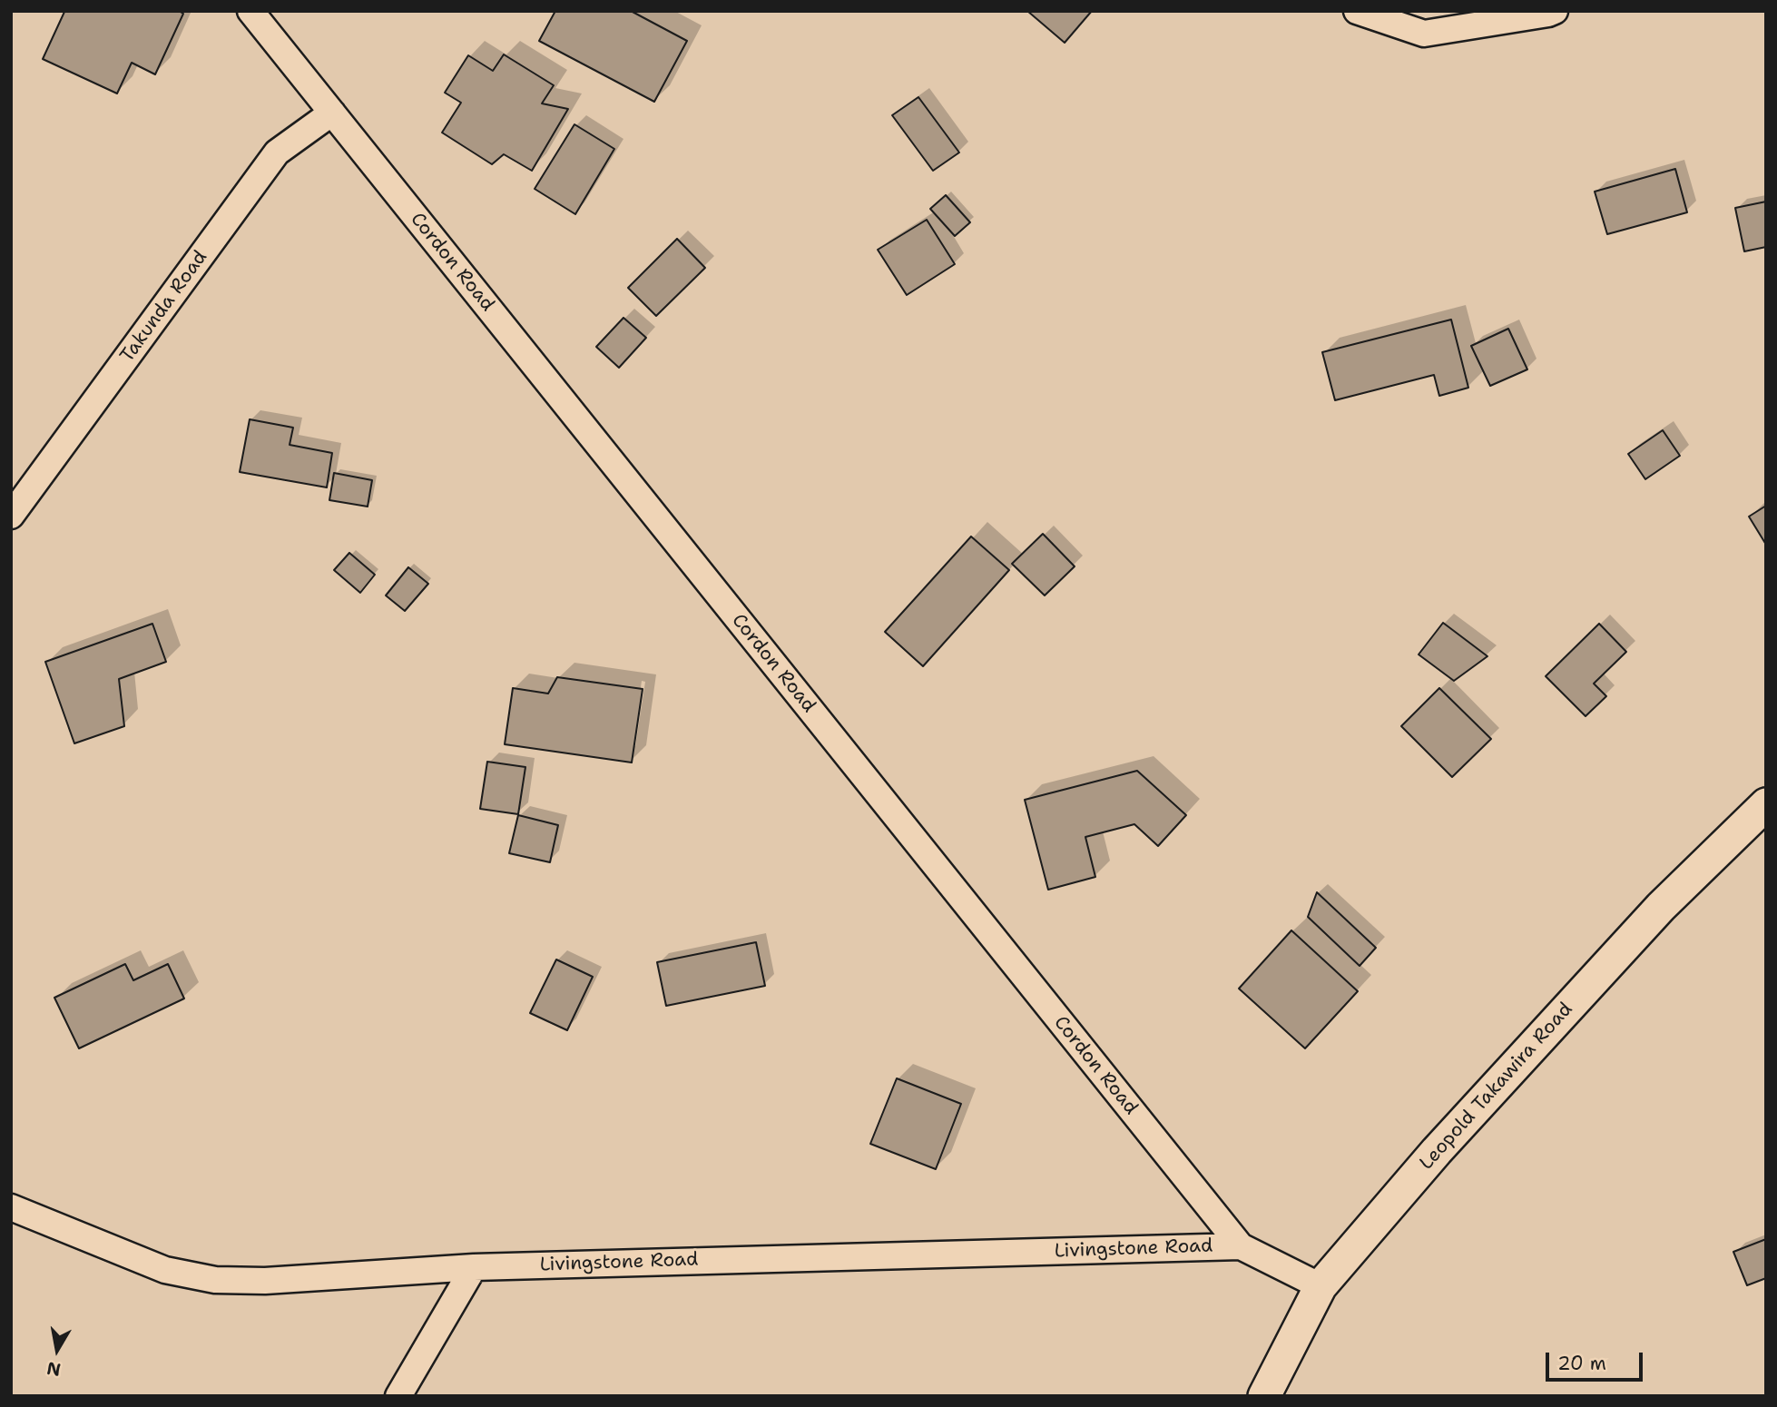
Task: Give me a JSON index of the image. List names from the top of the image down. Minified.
{"streets":{"street":["Cordon Road","Takunda Road","Leopold Takawira Road","Livingstone Road"]},"crossings":[["Cordon Road","Takunda Road"],["Cordon Road","Leopold Takawira Road"],["Cordon Road","Livingstone Road"]],"scale_bar":"20 m","north":"bottom"}
